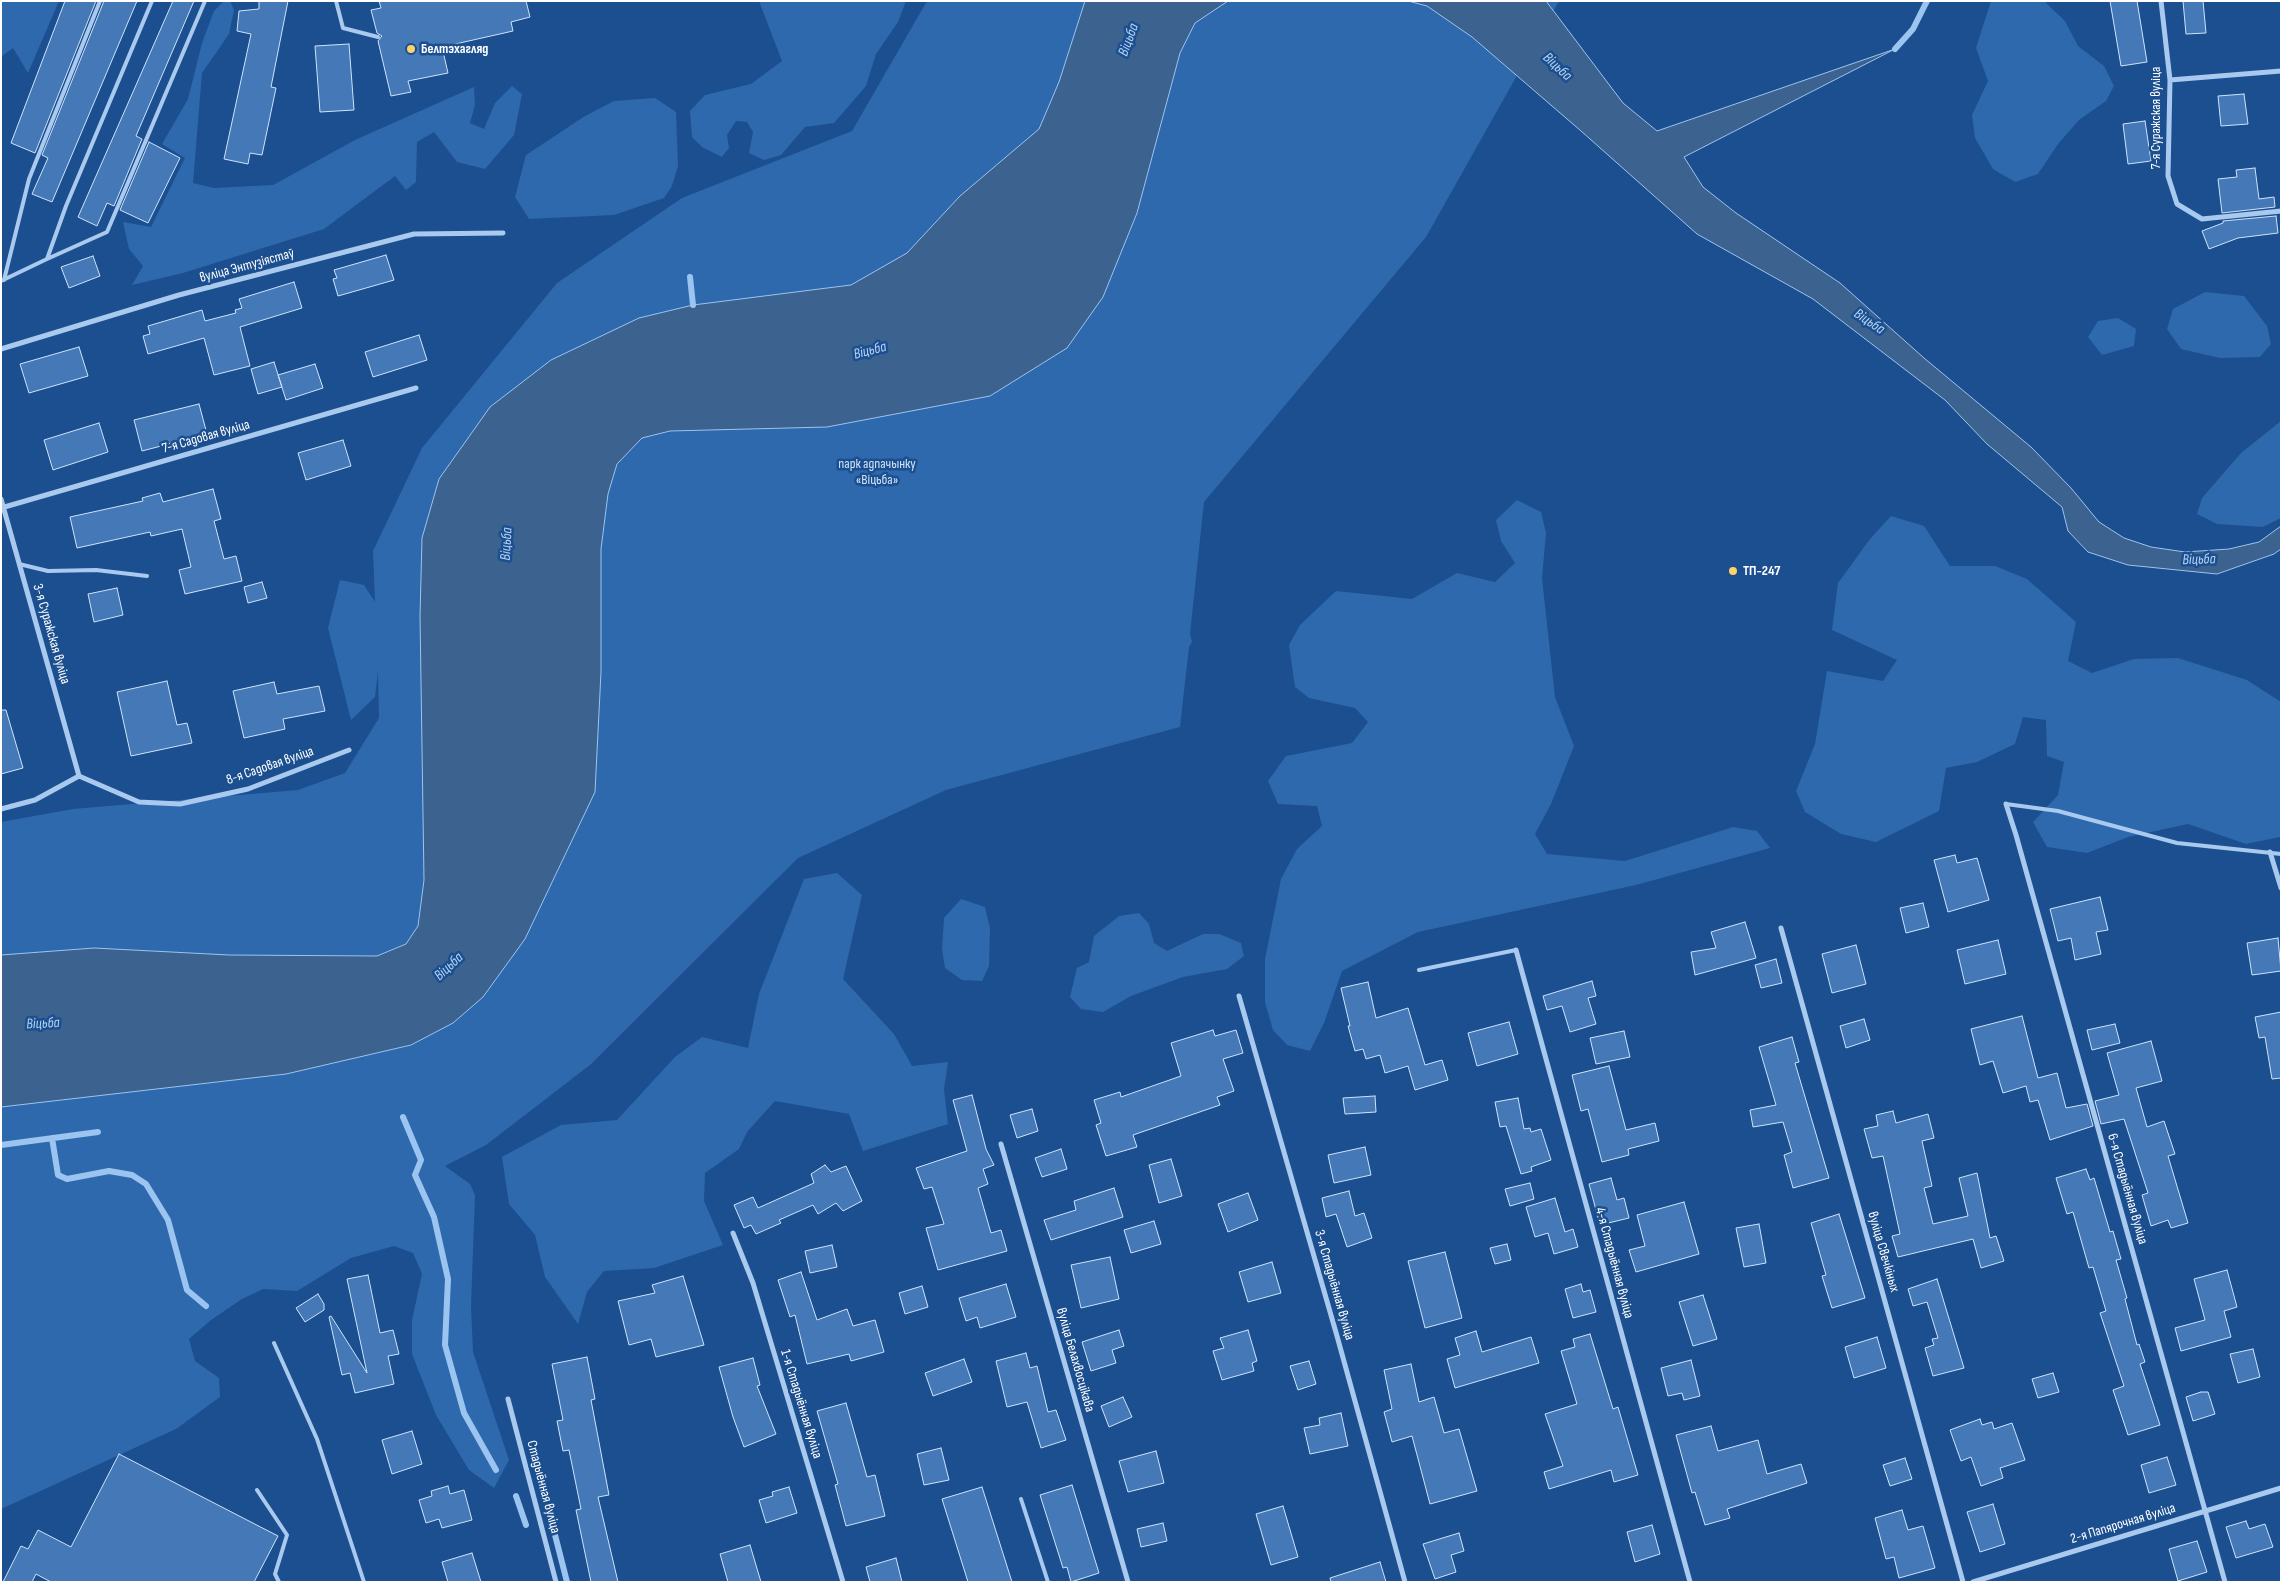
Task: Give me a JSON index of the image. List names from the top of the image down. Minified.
{"streets":{"street":["7-я Суражская вуліца","вуліца Энтузіястаў","7-я Садовая вуліца","3-я Суражская вуліца","8-я Садовая вуліца","6-я Стадыённая вуліца","вуліца Свечкіных","4-я Стадыённая вуліца","3-я Стадыённая вуліца","вуліца Белахвосцікава","1-я Стадыённая вуліца","Стадыённая вуліца","2-я Папярочная вуліца"]},"crossings":[["7-я Садовая вуліца","3-я Суражская вуліца"],["3-я Суражская вуліца","8-я Садовая вуліца"],["6-я Стадыённая вуліца","2-я Папярочная вуліца"]],"water":["Віцьба"],"parks":["парк адпачынку «Віцьба»"],"places":["Белтэхагляд","ТП-247"]}
